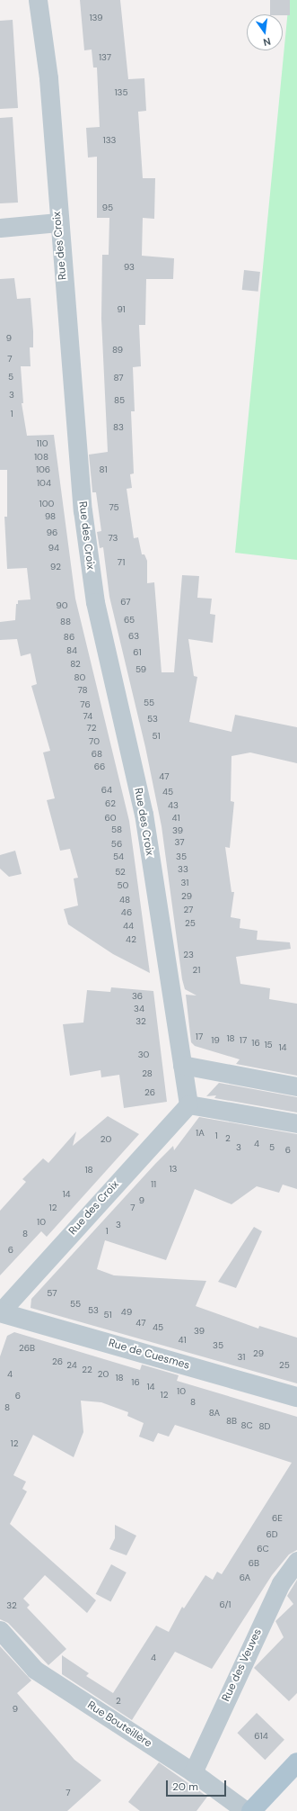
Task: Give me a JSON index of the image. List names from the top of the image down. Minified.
{"streets":{"street":["Rue des Croix","Rue de Cuesmes","Rue des Veuves","Rue Bouteillère"]},"crossings":[["Rue des Croix","Rue de Cuesmes"],["Rue des Veuves","Rue Bouteillère"]],"house_numbers":["139","137","135","133","95","93","91","9","89","7","5","87","3","85","1","83","110","108","106","81","104","100","75","98","96","73","94","71","92","67","90","65","88","63","86","84","61","82","59","80","78","55","76","74","53","72","51","70","68","66","47","64","45","62","43","60","41","58","39","37","56","54","35","33","52","31","50","29","48","27","46","25","44","42","23","21","36","34","32","17","18","19","17","16","15","14","30","28","26","1A","1","2","20","4","3","5","6","13","18","11","14","9","12","7","10","3","1","8","6","57","55","53","49","51","47","45","39","41","35","26B","29","31","26","24","25","22","4","20","18","16","14","10","12","6","8","8","8A","8B","8C","8D","12","6E","6D","6C","6B","6A","6/1","32","4","2","9","614","7"],"scale_bar":"20 m","north":"bottom"}
